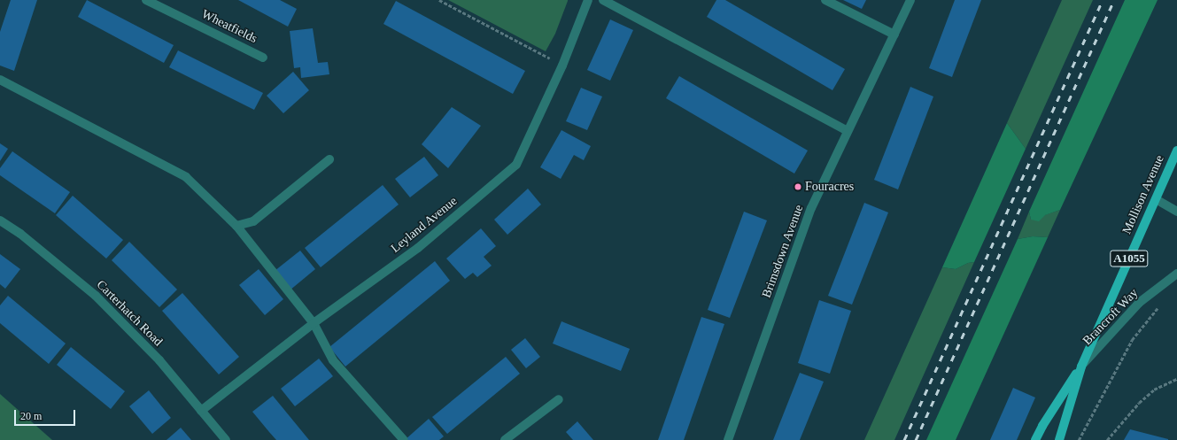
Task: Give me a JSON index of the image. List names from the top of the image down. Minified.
{"streets":{"main road":["Mollison Avenue","A1055"],"street":["Wheatfields","Leyland Avenue","Brimsdown Avenue","Carterhatch Road","Brancroft Way"]},"crossings":[["Mollison Avenue","Brancroft Way"],["Leyland Avenue","Carterhatch Road"]],"places":["Fouracres"],"scale_bar":"20 m"}
